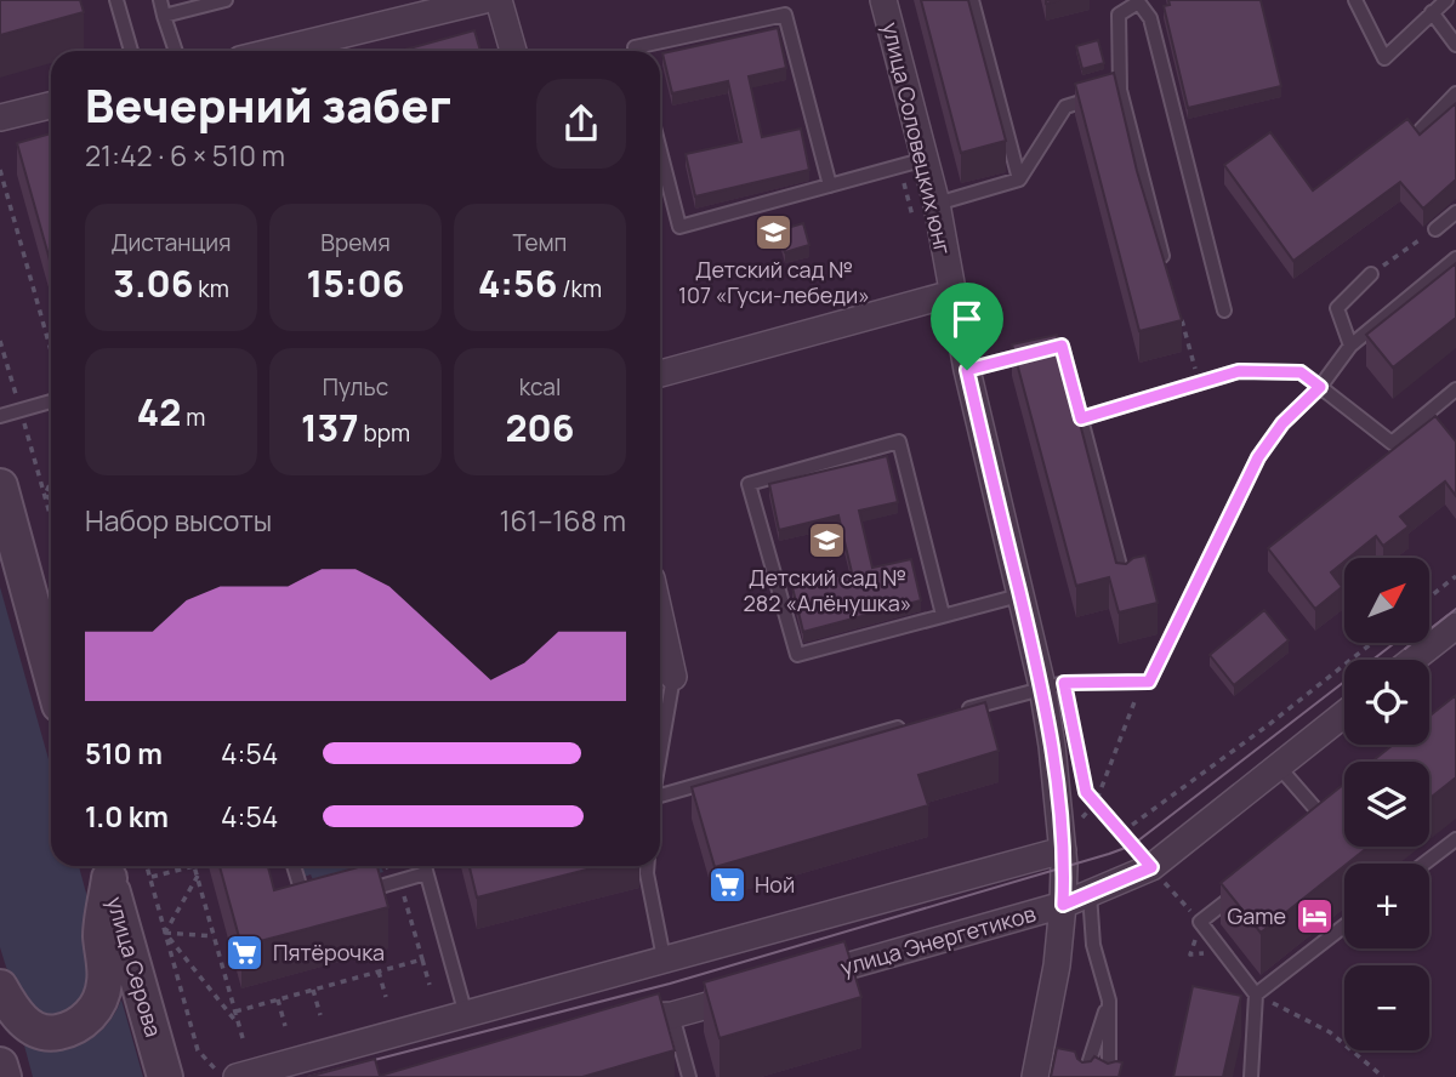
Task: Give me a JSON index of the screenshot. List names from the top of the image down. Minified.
{"streets":{"street":["улица Соловецких юнг","улица Энергетиков","улица Серова"]},"crossings":[["улица Соловецких юнг","улица Энергетиков"]],"places":{"school or university":["Детский сад № 107 «Гуси-лебеди»","Детский сад № 282 «Алёнушка»"],"supermarket":["Ной","Пятёрочка"],"hotel":["Game"]},"north":"top right","page":{"heading":["Вечерний забег","21:42 · 6 × 510 m"],"stats":[["Дистанция","3.06 km"],["Время","15:06"],["Темп","4:56 /km"],["42 m"],["Пульс","137 bpm"],["kcal","206"]],"chart":["Набор высоты","161–168 m"],"map_buttons":["+","−"],"list":[{"name":"510 m","note":"4:54"},{"name":"1.0 km","note":"4:54"}]}}
